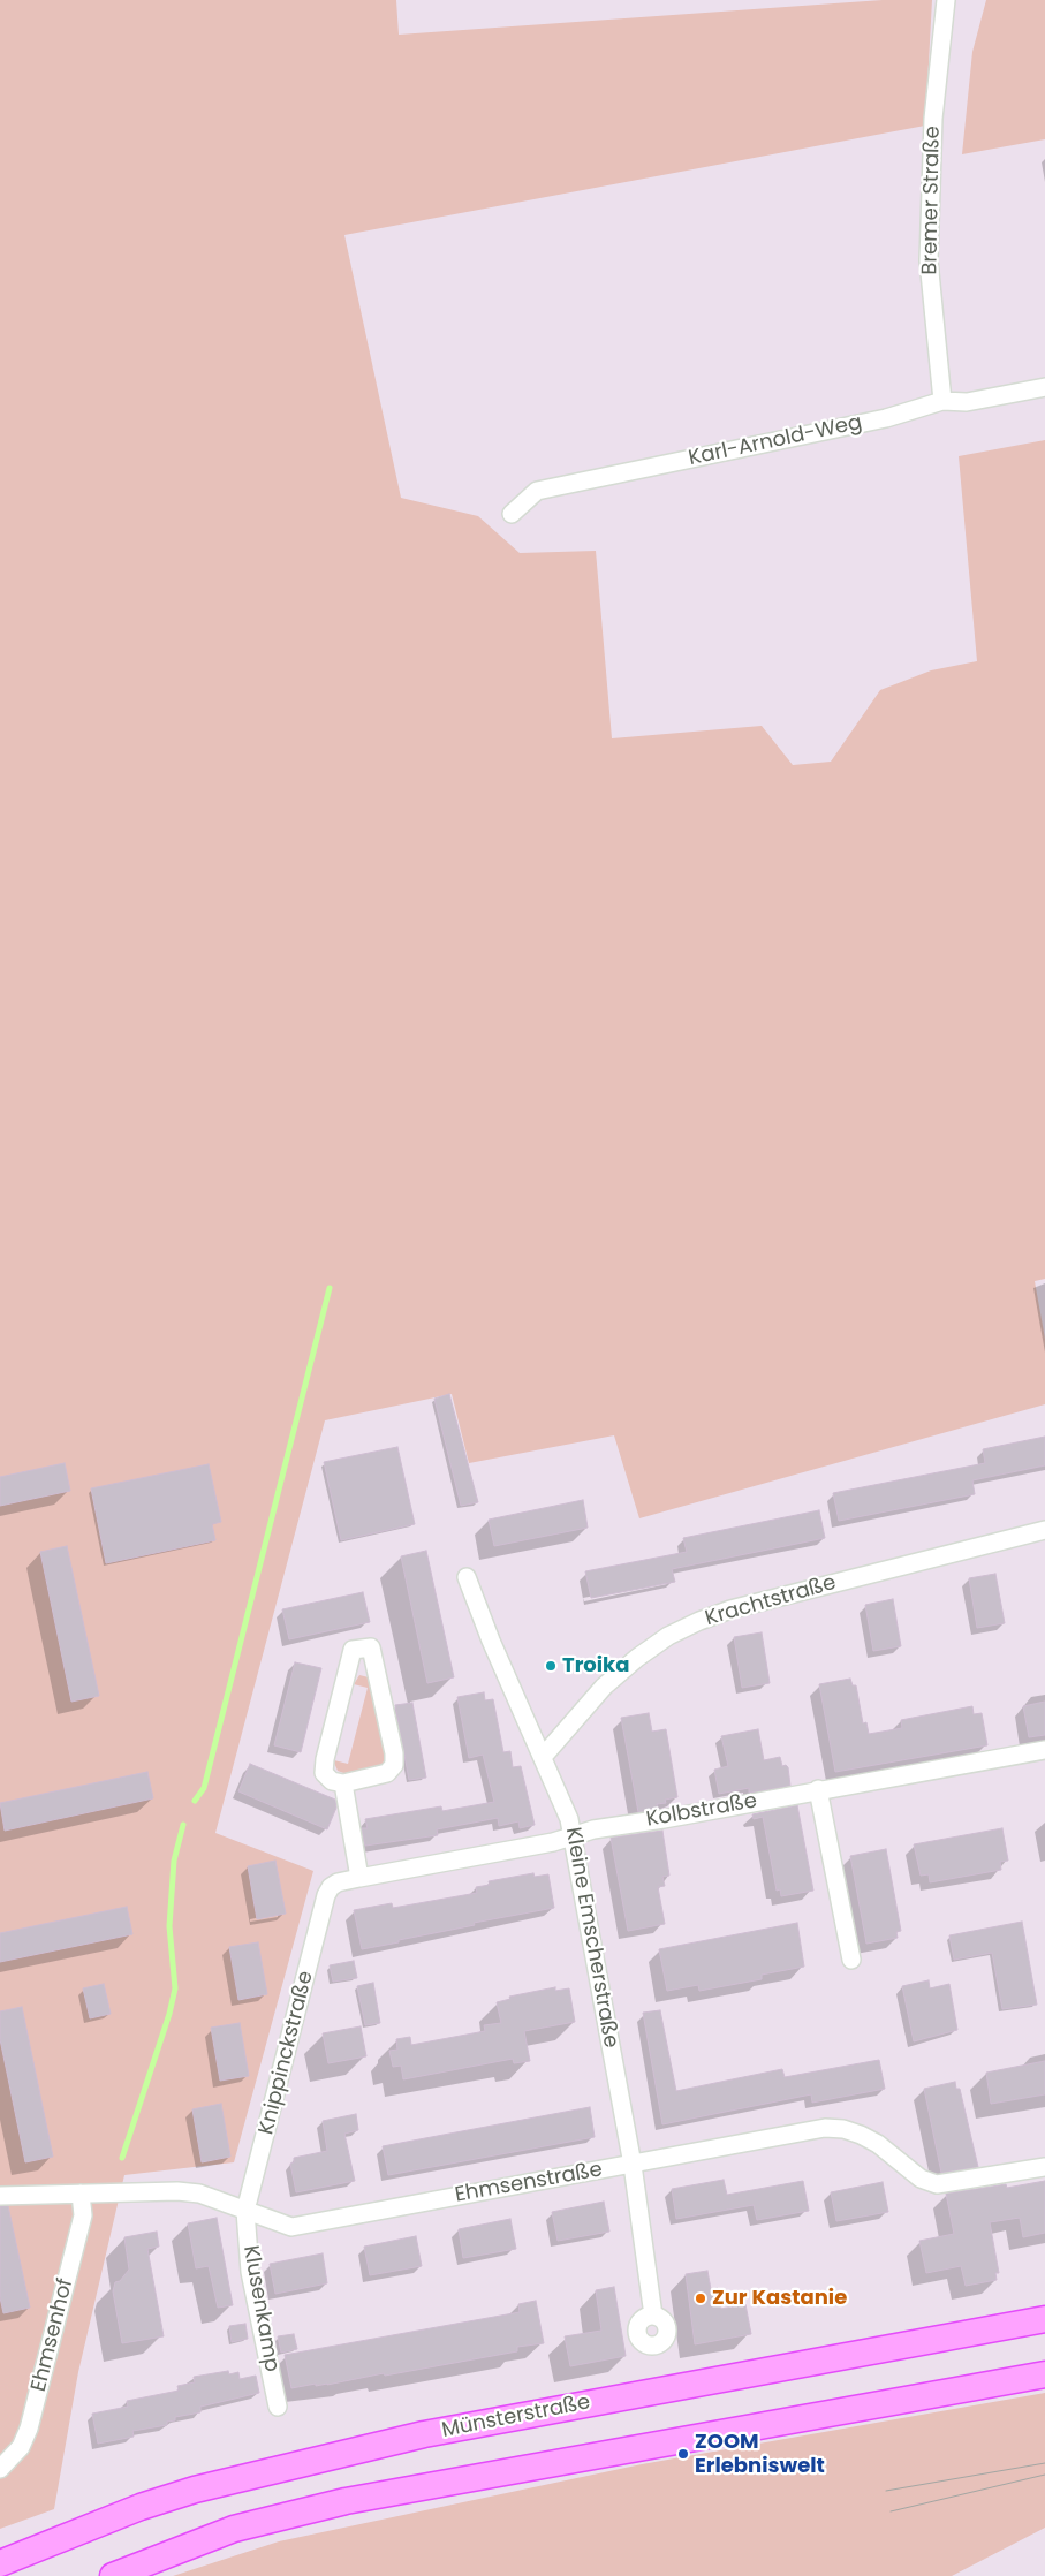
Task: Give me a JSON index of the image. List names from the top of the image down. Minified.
{"streets":{"main road":["Münsterstraße"],"street":["Bremer Straße","Karl-Arnold-Weg","Krachtstraße","Kolbstraße","Kleine Emscherstraße","Knippinckstraße","Ehmsenstraße","Klusenkamp","Ehmsenhof"]},"crossings":[["Bremer Straße","Karl-Arnold-Weg"],["Krachtstraße","Kleine Emscherstraße"],["Kolbstraße","Kleine Emscherstraße"],["Kolbstraße","Knippinckstraße"],["Kleine Emscherstraße","Ehmsenstraße"],["Knippinckstraße","Ehmsenstraße"],["Knippinckstraße","Klusenkamp"],["Ehmsenstraße","Klusenkamp"],["Ehmsenstraße","Ehmsenhof"]],"places":["Troika","Zur Kastanie","ZOOM Erlebniswelt"]}
